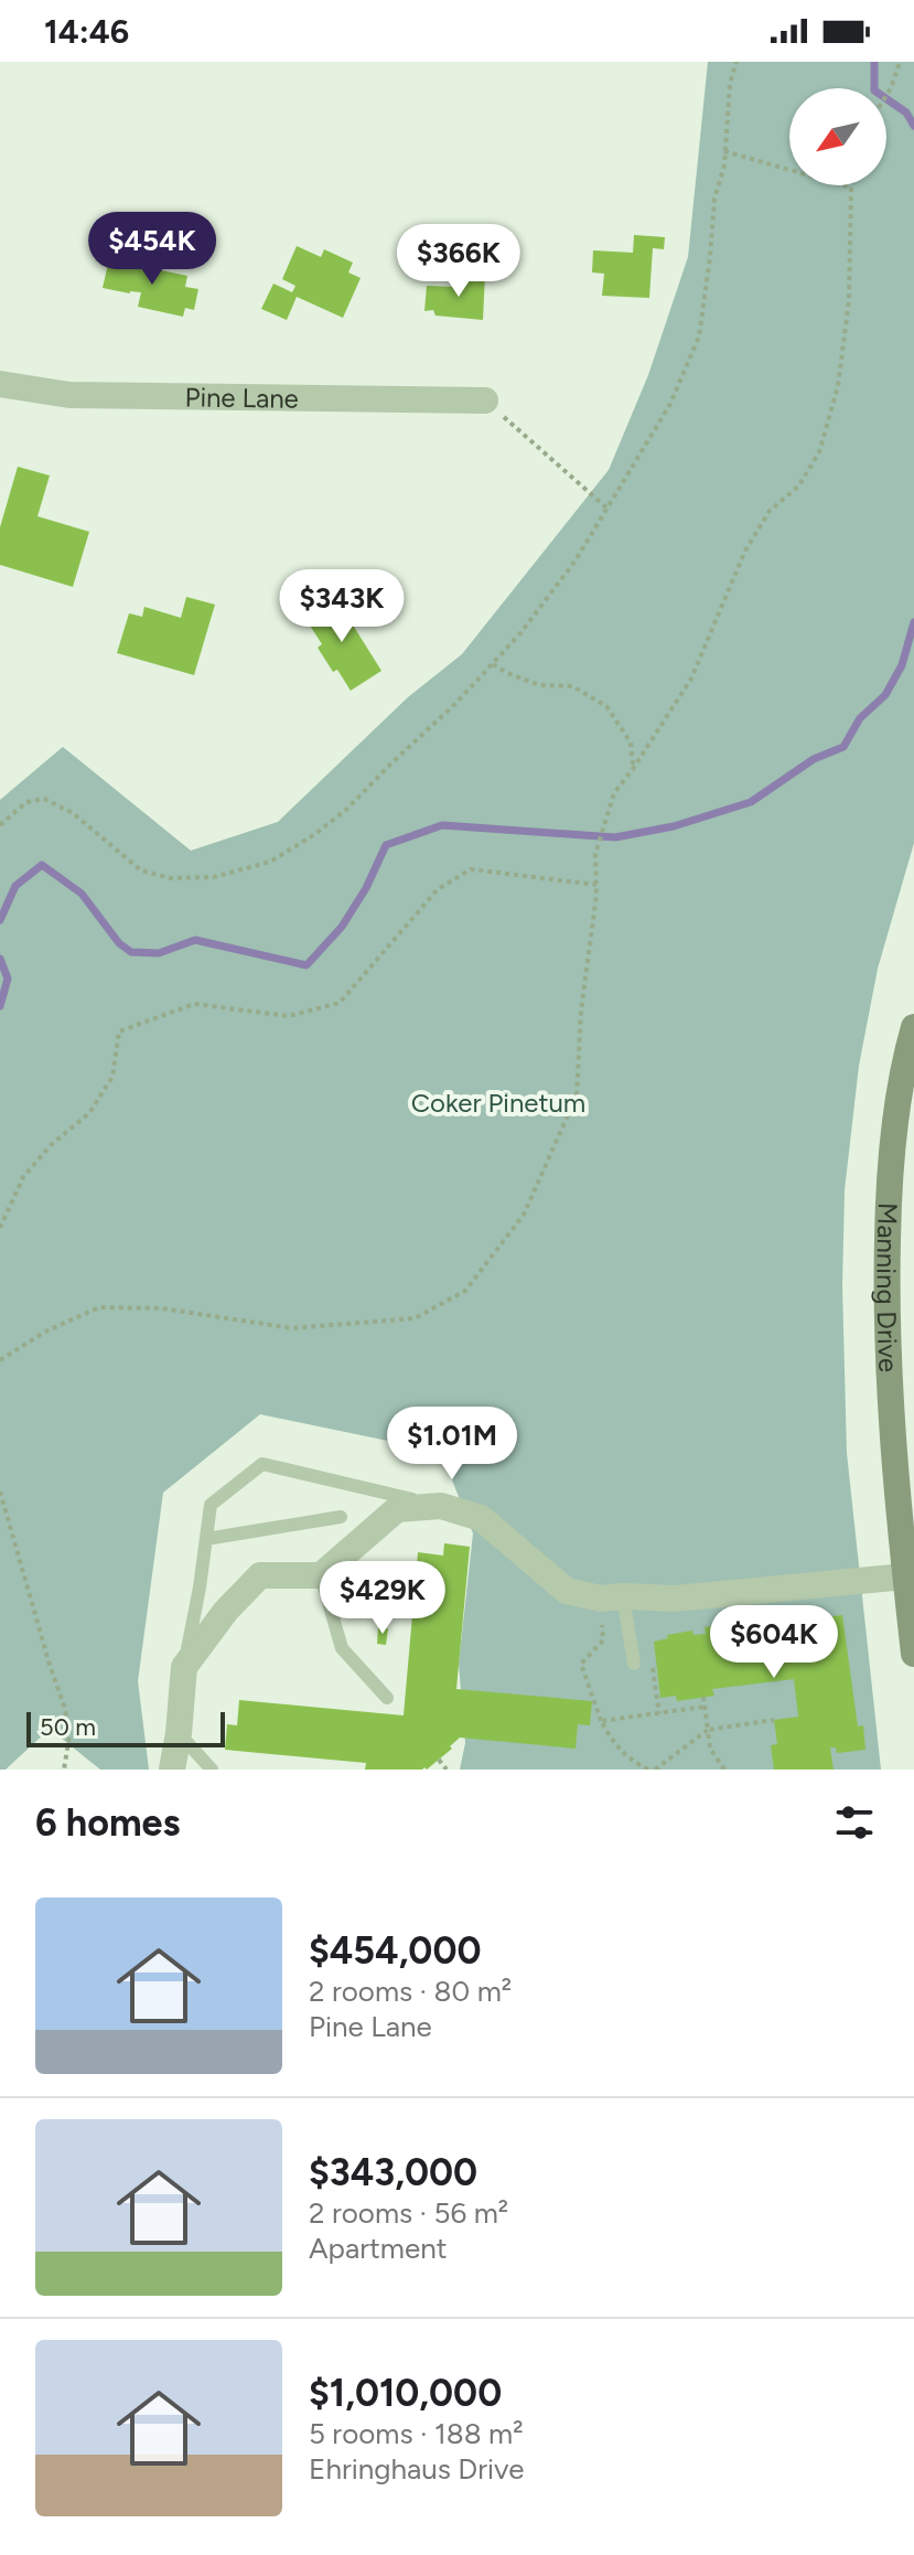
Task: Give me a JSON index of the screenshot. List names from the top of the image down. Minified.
{"streets":{"street":["Pine Lane","Manning Drive"]},"parks":["Coker Pinetum"],"scale_bar":"50 m","north":"bottom left","page":{"status":"14:46","price":["$454K","$366K","$343K","$1.01M","$429K","$604K"],"scale":"50 m","heading":"6 homes","list":[{"name":"$454,000","note":"2 rooms · 80 m² · Pine Lane"},{"name":"$343,000","note":"2 rooms · 56 m² · Apartment"},{"name":"$1,010,000","note":"5 rooms · 188 m² · Ehringhaus Drive"}]}}
